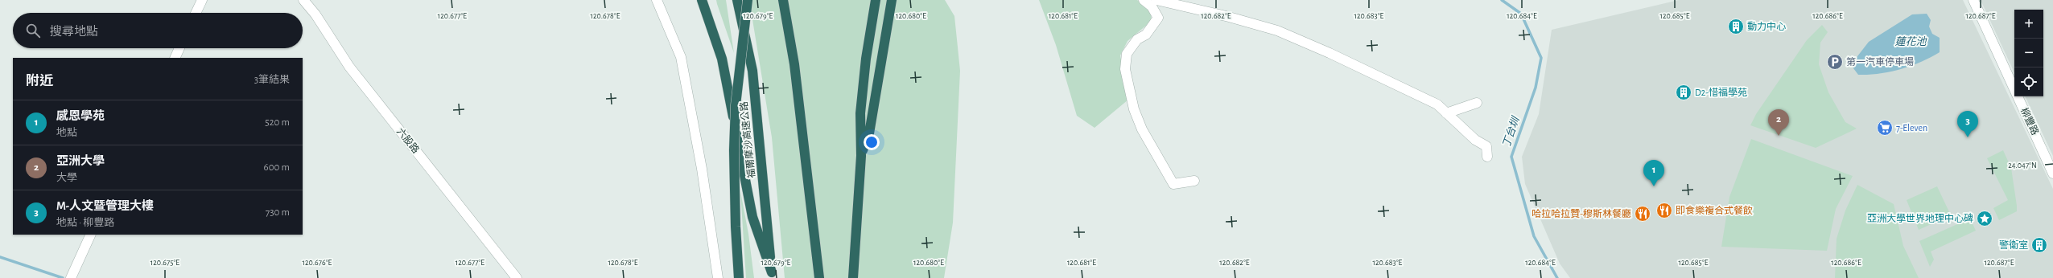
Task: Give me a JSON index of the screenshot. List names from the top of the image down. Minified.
{"streets":{"highway":["福爾摩沙高速公路"],"street":["柳豐路","六股路"]},"water":["蓮花池","丁台圳"],"places":{"building":["動力中心","D2-惜福學苑","警衛室"],"parking":["第一汽車停車場"],"supermarket":["7-Eleven"],"restaurant":["即食樂複合式餐飲","哈拉哈拉贊-穆斯林餐廳"],"place":["亞洲大學世界地理中心碑"]},"page":{"map_buttons":["+","−"],"search":"搜尋地點","heading":["附近","3筆結果"],"list":[{"mark":"1","name":"感恩學苑","note":"地點","value":"520 m"},{"mark":"2","name":"亞洲大學","note":"大學","value":"600 m"},{"mark":"3","name":"M-人文暨管理大樓","note":"地點 · 柳豐路","value":"730 m"}],"pins":["2","3","1"]},"coordinates":["120.677°E","120.678°E","120.679°E","120.680°E","120.681°E","120.682°E","120.683°E","120.684°E","120.685°E","120.686°E","120.687°E","24.047°N","120.675°E","120.676°E"]}
